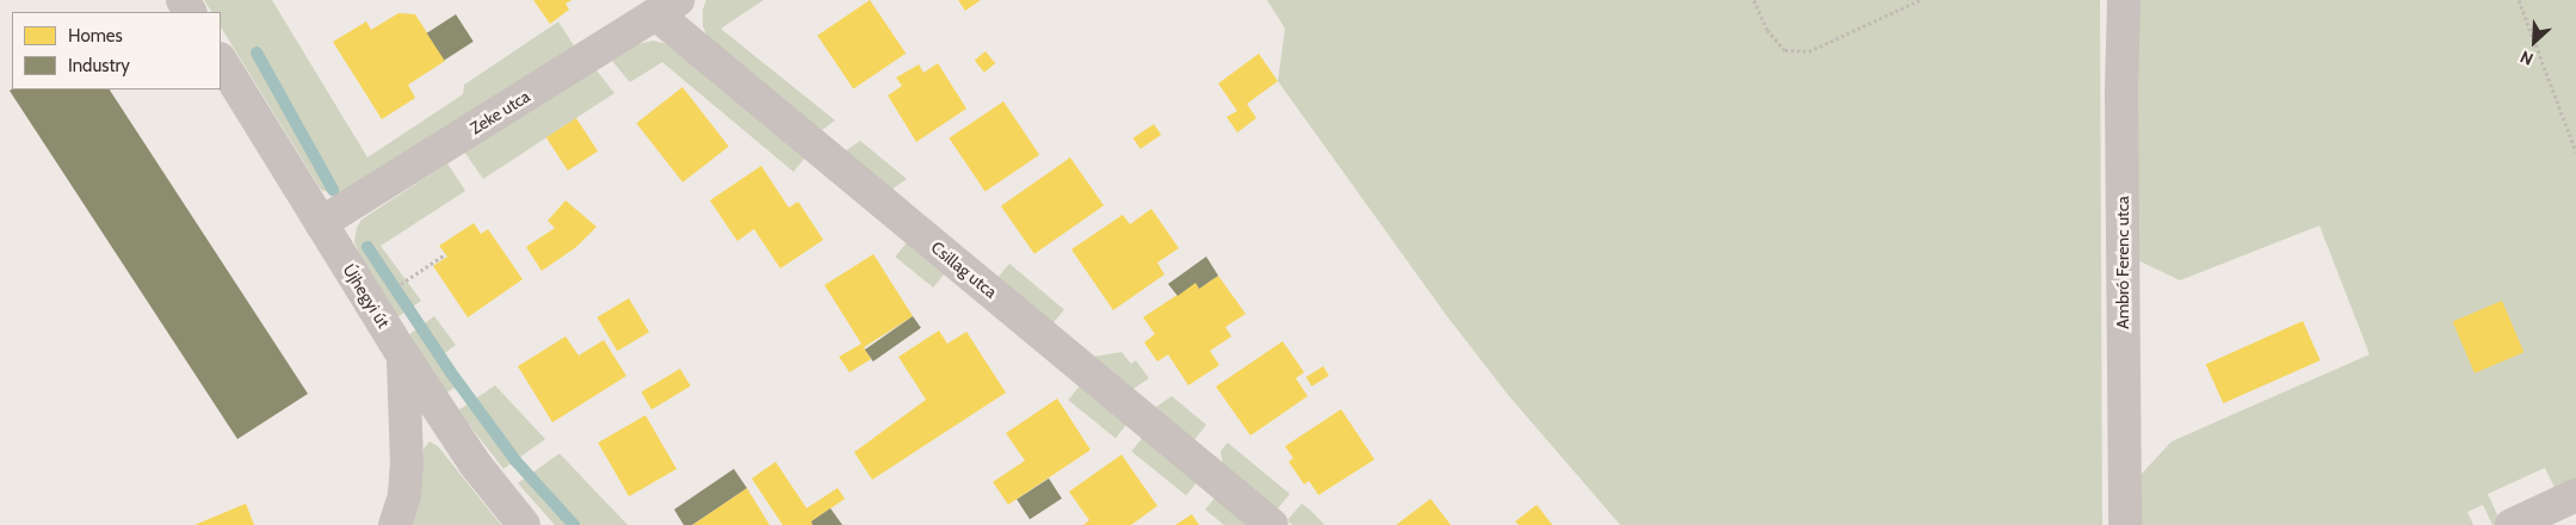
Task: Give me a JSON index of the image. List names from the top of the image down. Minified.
{"streets":{"street":["Zeke utca","Ambró Ferenc utca","Csillag utca","Újhegyi út"]},"crossings":[["Zeke utca","Csillag utca"],["Zeke utca","Újhegyi út"]],"legend":["Homes","Industry"],"north":"bottom left"}
